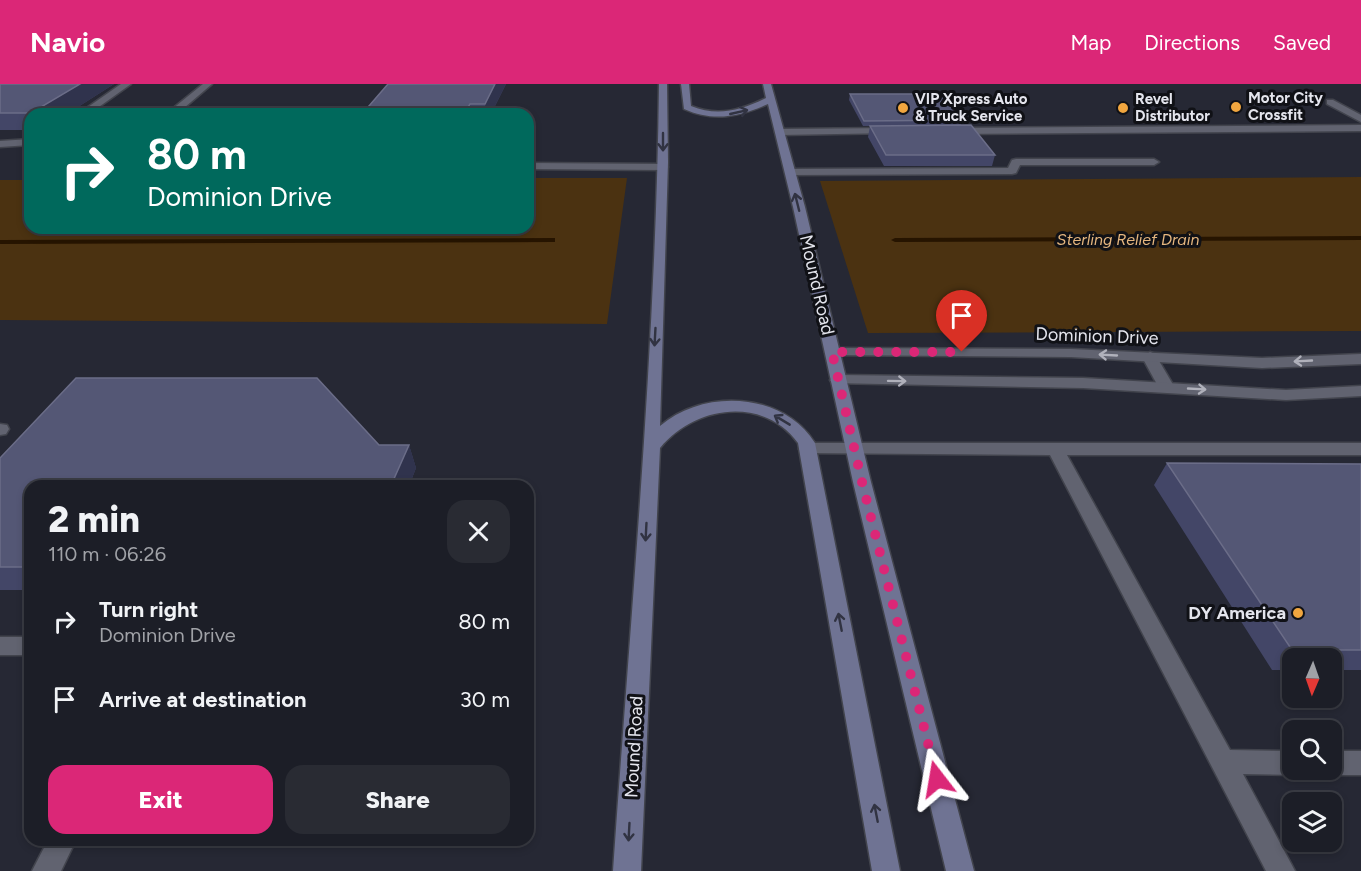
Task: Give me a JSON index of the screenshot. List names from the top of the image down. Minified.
{"streets":{"main road":["Mound Road"],"street":["Dominion Drive"]},"crossings":[["Mound Road","Dominion Drive"]],"water":["Sterling Relief Drain"],"places":["Motor City Crossfit","VIP Xpress Auto & Truck Service","Revel Distributor","DY America"],"north":"bottom","page":{"header":"Navio","nav":["Map","Directions","Saved"],"turn":["80 m","Dominion Drive"],"heading":["2 min","110 m · 06:26"],"list":[{"name":"Turn right","note":"Dominion Drive","value":"80 m"},{"name":"Arrive at destination","value":"30 m"}],"buttons":["Exit","Share"]}}
